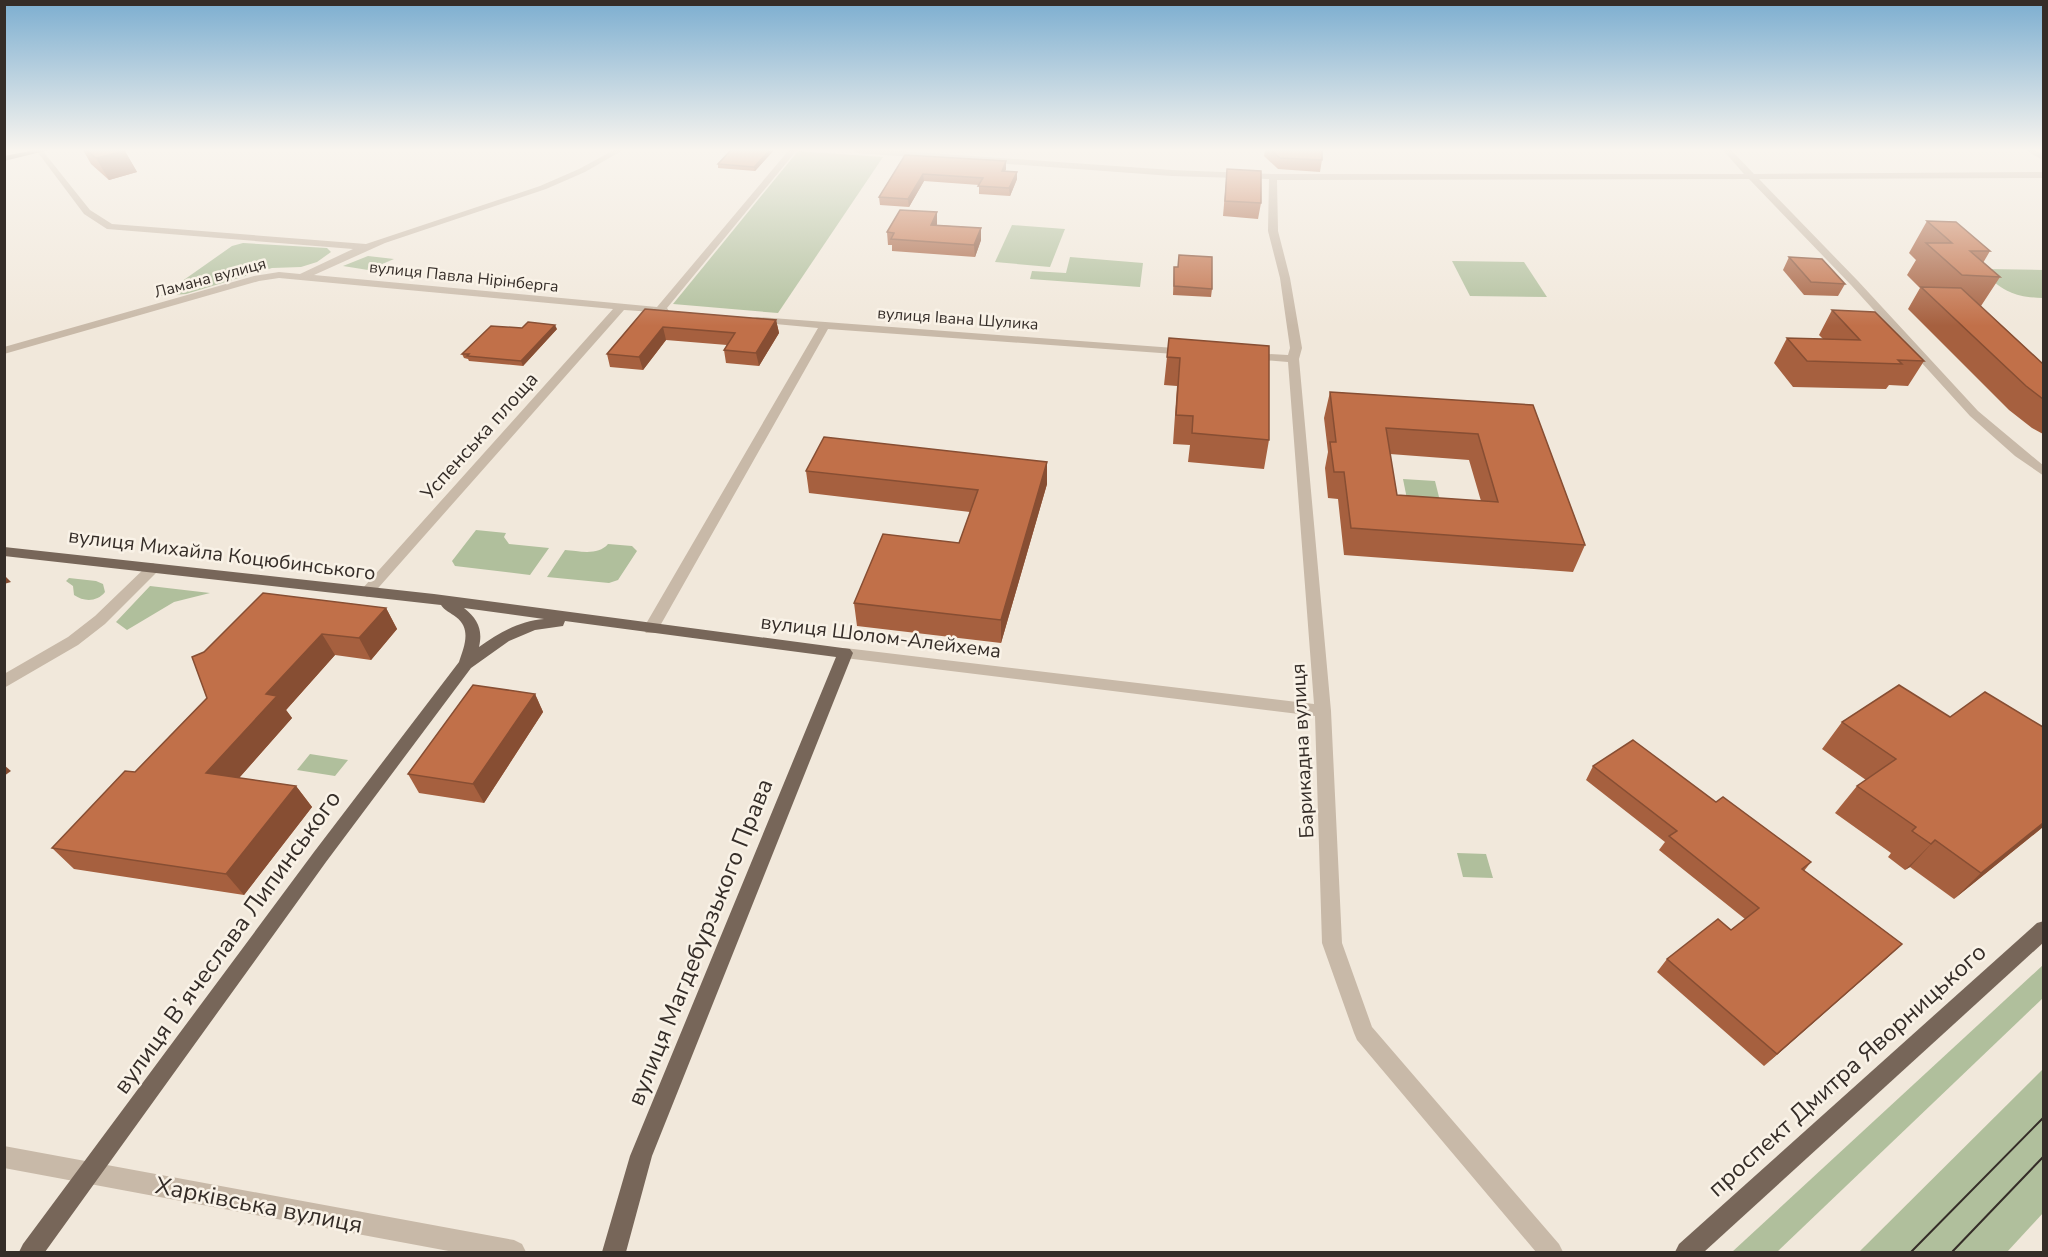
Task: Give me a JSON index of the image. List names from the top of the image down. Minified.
{"streets":{"main road":["вулиця Михайла Коцюбинського","вулиця Шолом-Алейхема","вулиця Вʼячеслава Липинського","вулиця Магдебурзького Права","проспект Дмитра Яворницького"],"street":["вулиця Павла Нірінберга","Ламана вулиця","вулиця Івана Шулика","Успенська площа","Барикадна вулиця","Харківська вулиця"]},"crossings":[["вулиця Павла Нірінберга","Ламана вулиця"],["вулиця Павла Нірінберга","Успенська площа"],["Успенська площа","вулиця Михайла Коцюбинського"],["вулиця Михайла Коцюбинського","вулиця Шолом-Алейхема"],["вулиця Михайла Коцюбинського","вулиця Вʼячеслава Липинського"],["вулиця Шолом-Алейхема","Барикадна вулиця"],["вулиця Шолом-Алейхема","вулиця Вʼячеслава Липинського"],["вулиця Шолом-Алейхема","вулиця Магдебурзького Права"],["вулиця Вʼячеслава Липинського","Харківська вулиця"]]}
